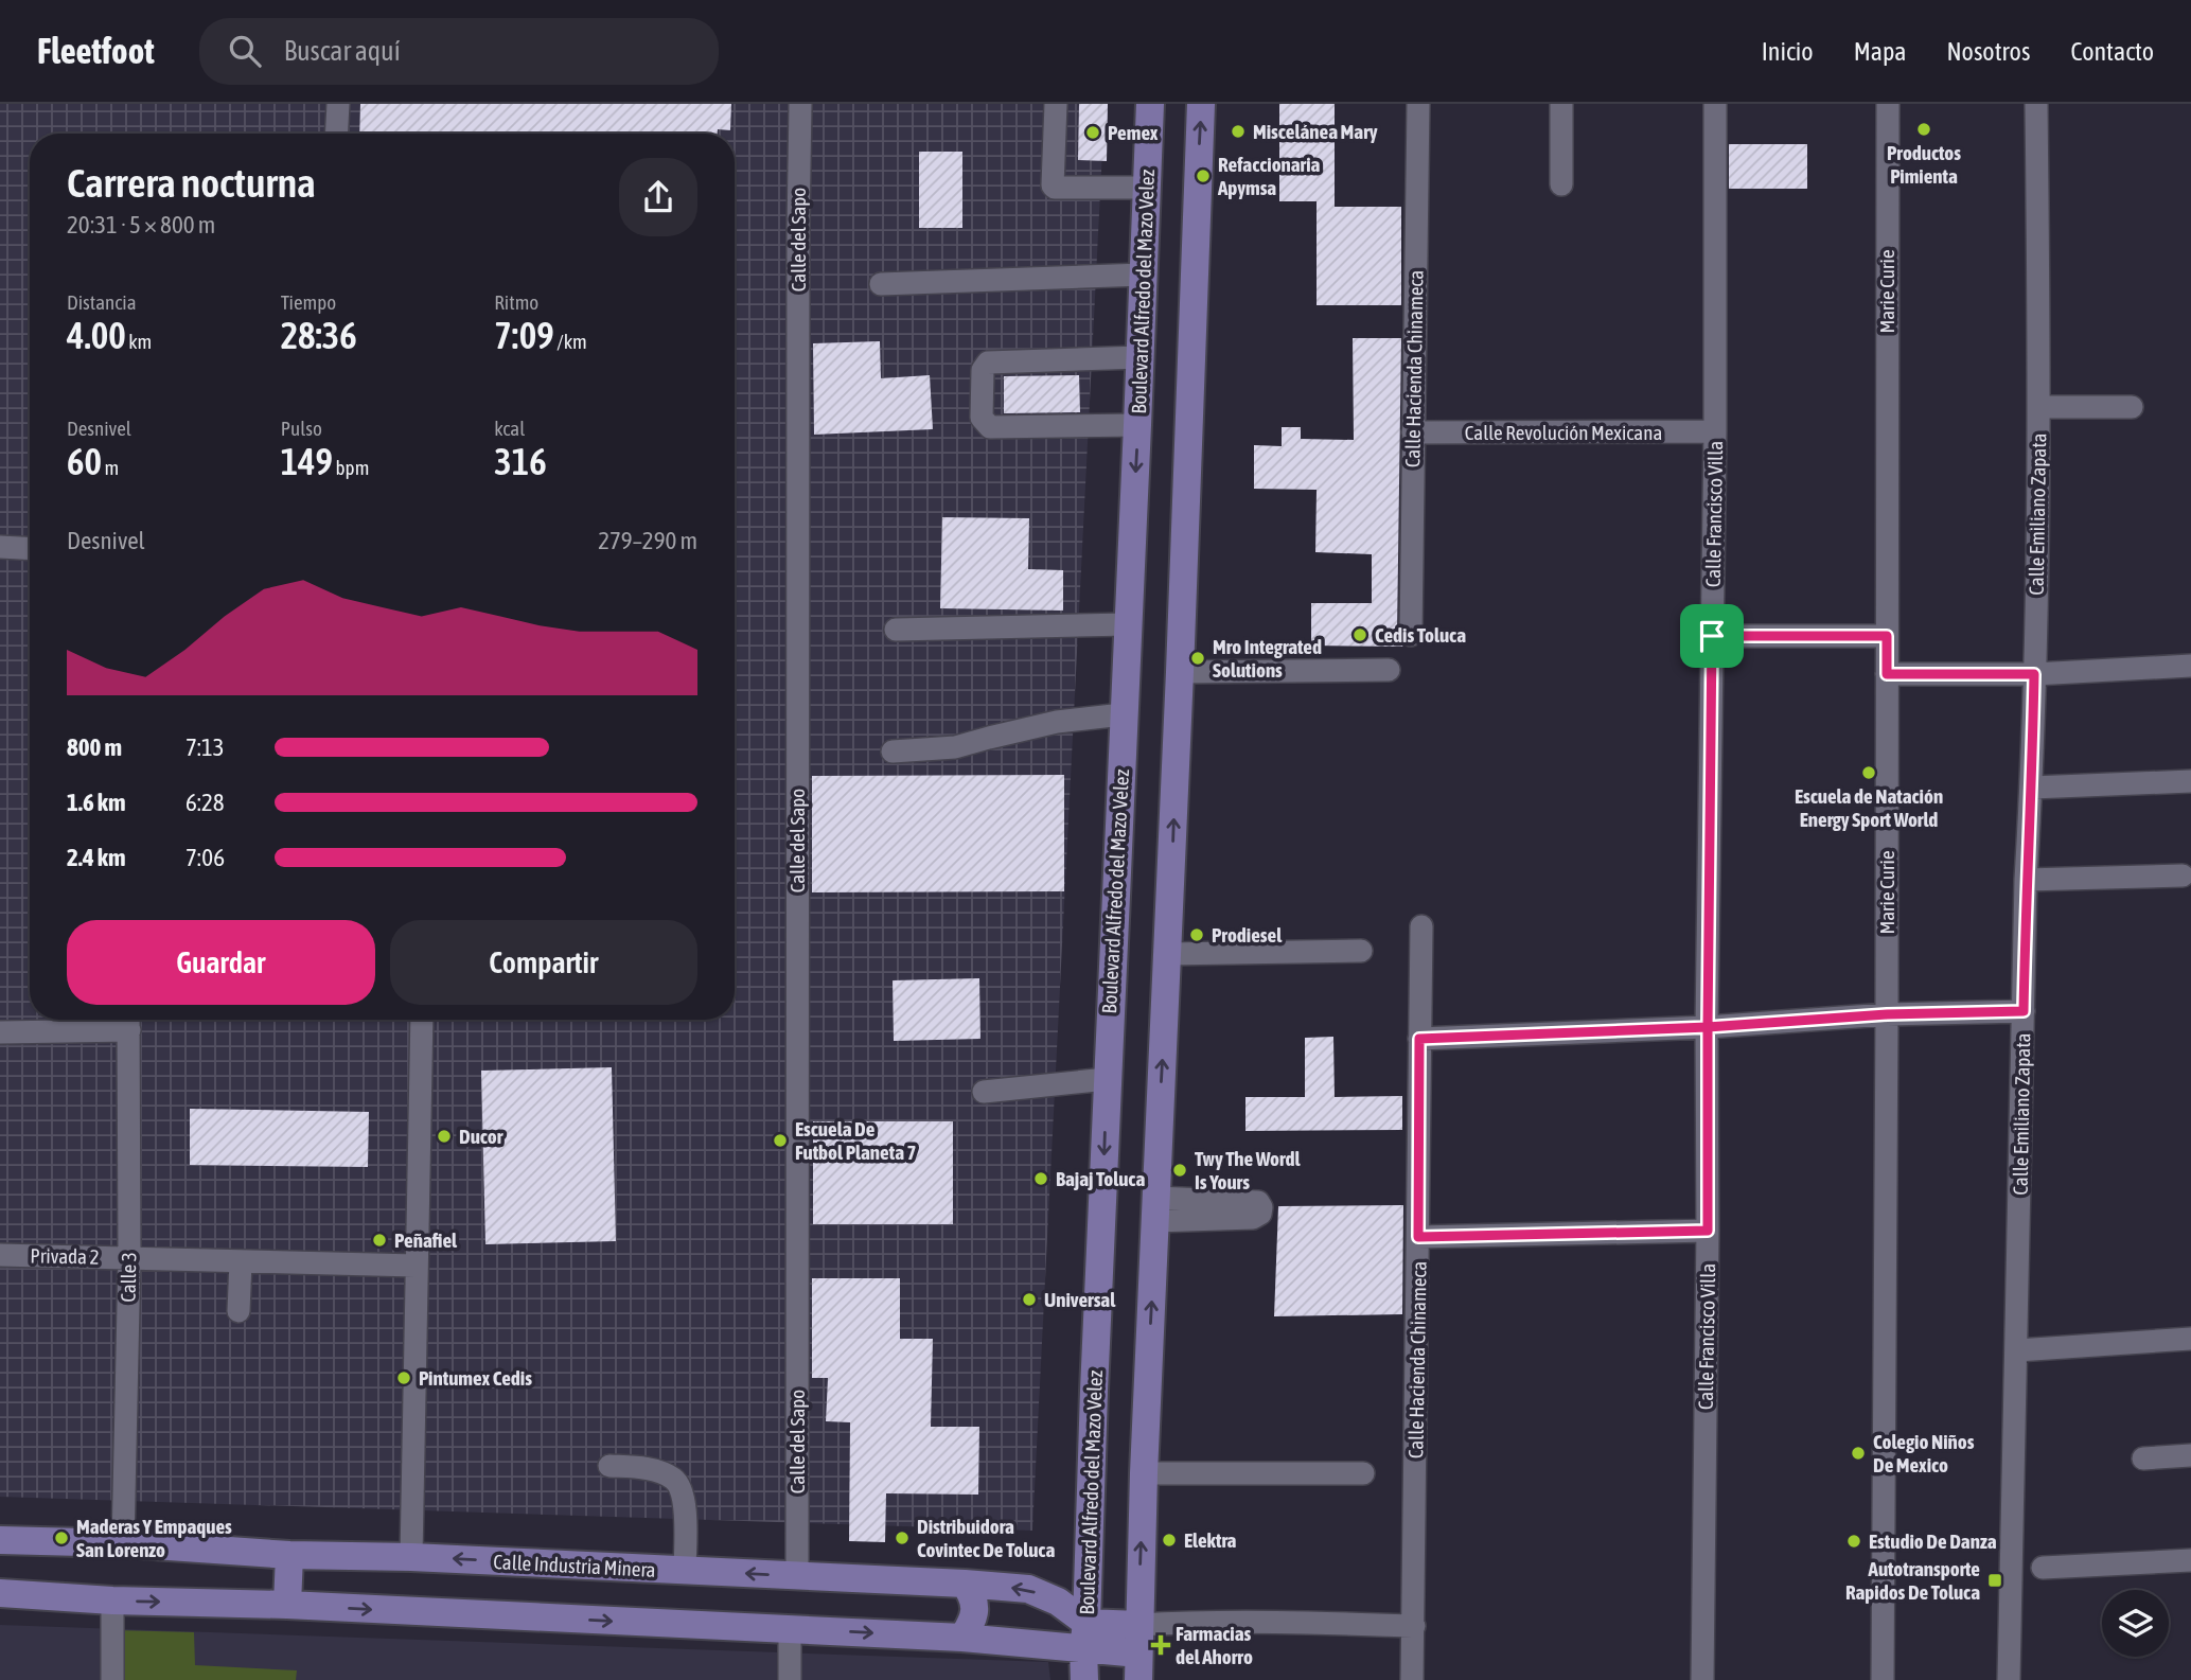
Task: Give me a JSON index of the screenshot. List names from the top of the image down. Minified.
{"streets":{"main road":["Boulevard Alfredo del Mazo Velez","Calle Industria Minera"],"street":["Calle del Sapo","Marie Curie","Calle Hacienda Chinameca","Calle Revolución Mexicana","Calle Francisco Villa","Calle Emiliano Zapata","Privada 2","Calle 3"]},"crossings":[["Calle del Sapo","Calle Industria Minera"],["Boulevard Alfredo del Mazo Velez","Calle Industria Minera"],["Calle Hacienda Chinameca","Calle Revolución Mexicana"],["Calle Revolución Mexicana","Calle Francisco Villa"],["Privada 2","Calle 3"],["Calle 3","Calle Industria Minera"]],"places":{"other":["Productos Pimienta","Miscelánea Mary","Pemex","Refaccionaria Apymsa","Cedis Toluca","Mro Integrated Solutions","Escuela de Natación Energy Sport World","Prodiesel","Ducor","Escuela De Futbol Planeta 7","Twy The Wordl Is Yours","Bajaj Toluca","Peñafiel","Universal","Pintumex Cedis","Colegio Niños De Mexico","Maderas Y Empaques San Lorenzo","Distribuidora Covintec De Toluca","Elektra","Estudio De Danza"],"transit":["Autotransporte Rapidos De Toluca"],"health":["Farmacias del Ahorro"]},"page":{"header":"Fleetfoot","search":"Buscar aquí","nav":["Inicio","Mapa","Nosotros","Contacto"],"heading":["Carrera nocturna","20:31 · 5 × 800 m"],"stats":[["Distancia","4.00 km"],["Tiempo","28:36"],["Ritmo","7:09 /km"],["Desnivel","60 m"],["Pulso","149 bpm"],["kcal","316"]],"chart":["Desnivel","279–290 m"],"list":[{"name":"800 m","note":"7:13"},{"name":"1.6 km","note":"6:28"},{"name":"2.4 km","note":"7:06"}],"buttons":["Guardar","Compartir"]}}
